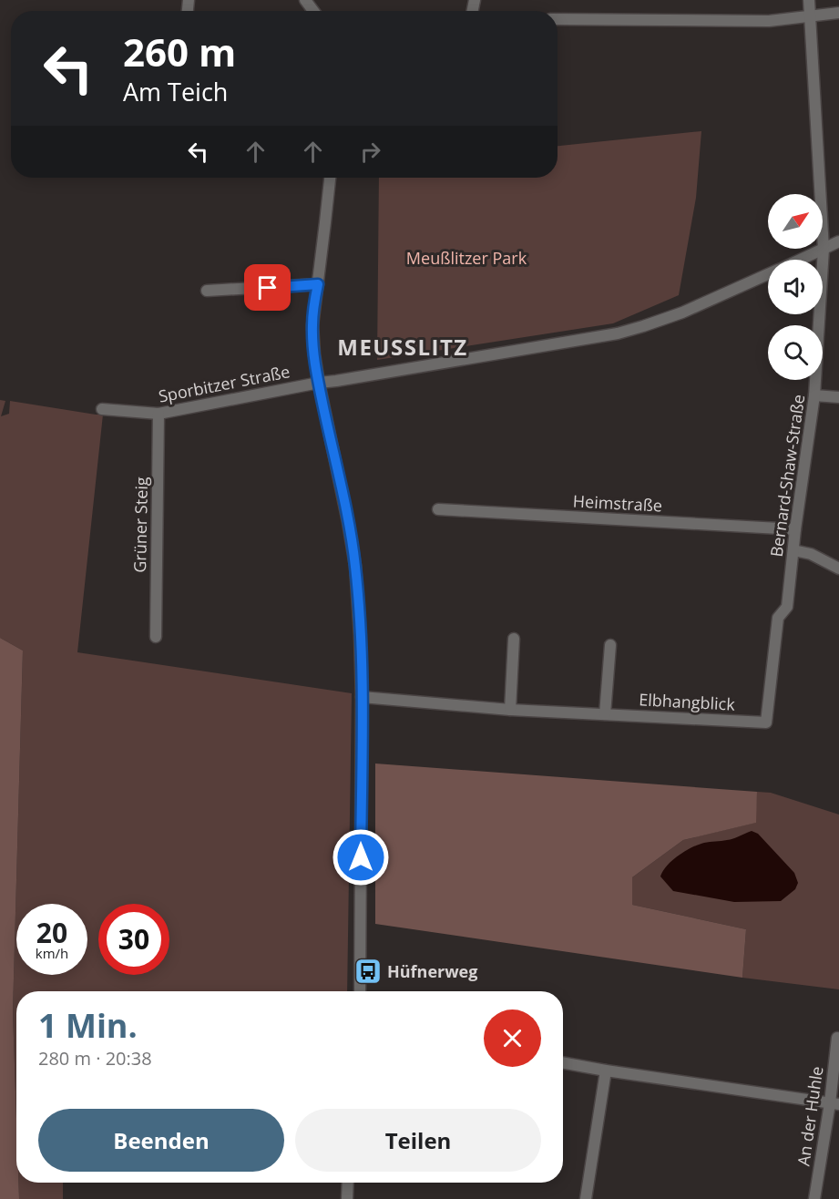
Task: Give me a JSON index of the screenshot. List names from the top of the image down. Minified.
{"streets":{"street":["Sporbitzer Straße","Bernard-Shaw-Straße","Heimstraße","Grüner Steig","Elbhangblick","An der Huhle"]},"crossings":[["Sporbitzer Straße","Bernard-Shaw-Straße"],["Sporbitzer Straße","Grüner Steig"],["Bernard-Shaw-Straße","Heimstraße"],["Bernard-Shaw-Straße","Elbhangblick"]],"districts":["MEUSSLITZ"],"parks":["Meußlitzer Park"],"places":{"bus stop":["Hüfnerweg"]},"north":"top right","page":{"turn":["260 m","Am Teich"],"speed":"20 km/h","limit":"30","heading":["1 Min.","280 m · 20:38"],"buttons":["Beenden","Teilen"]}}
